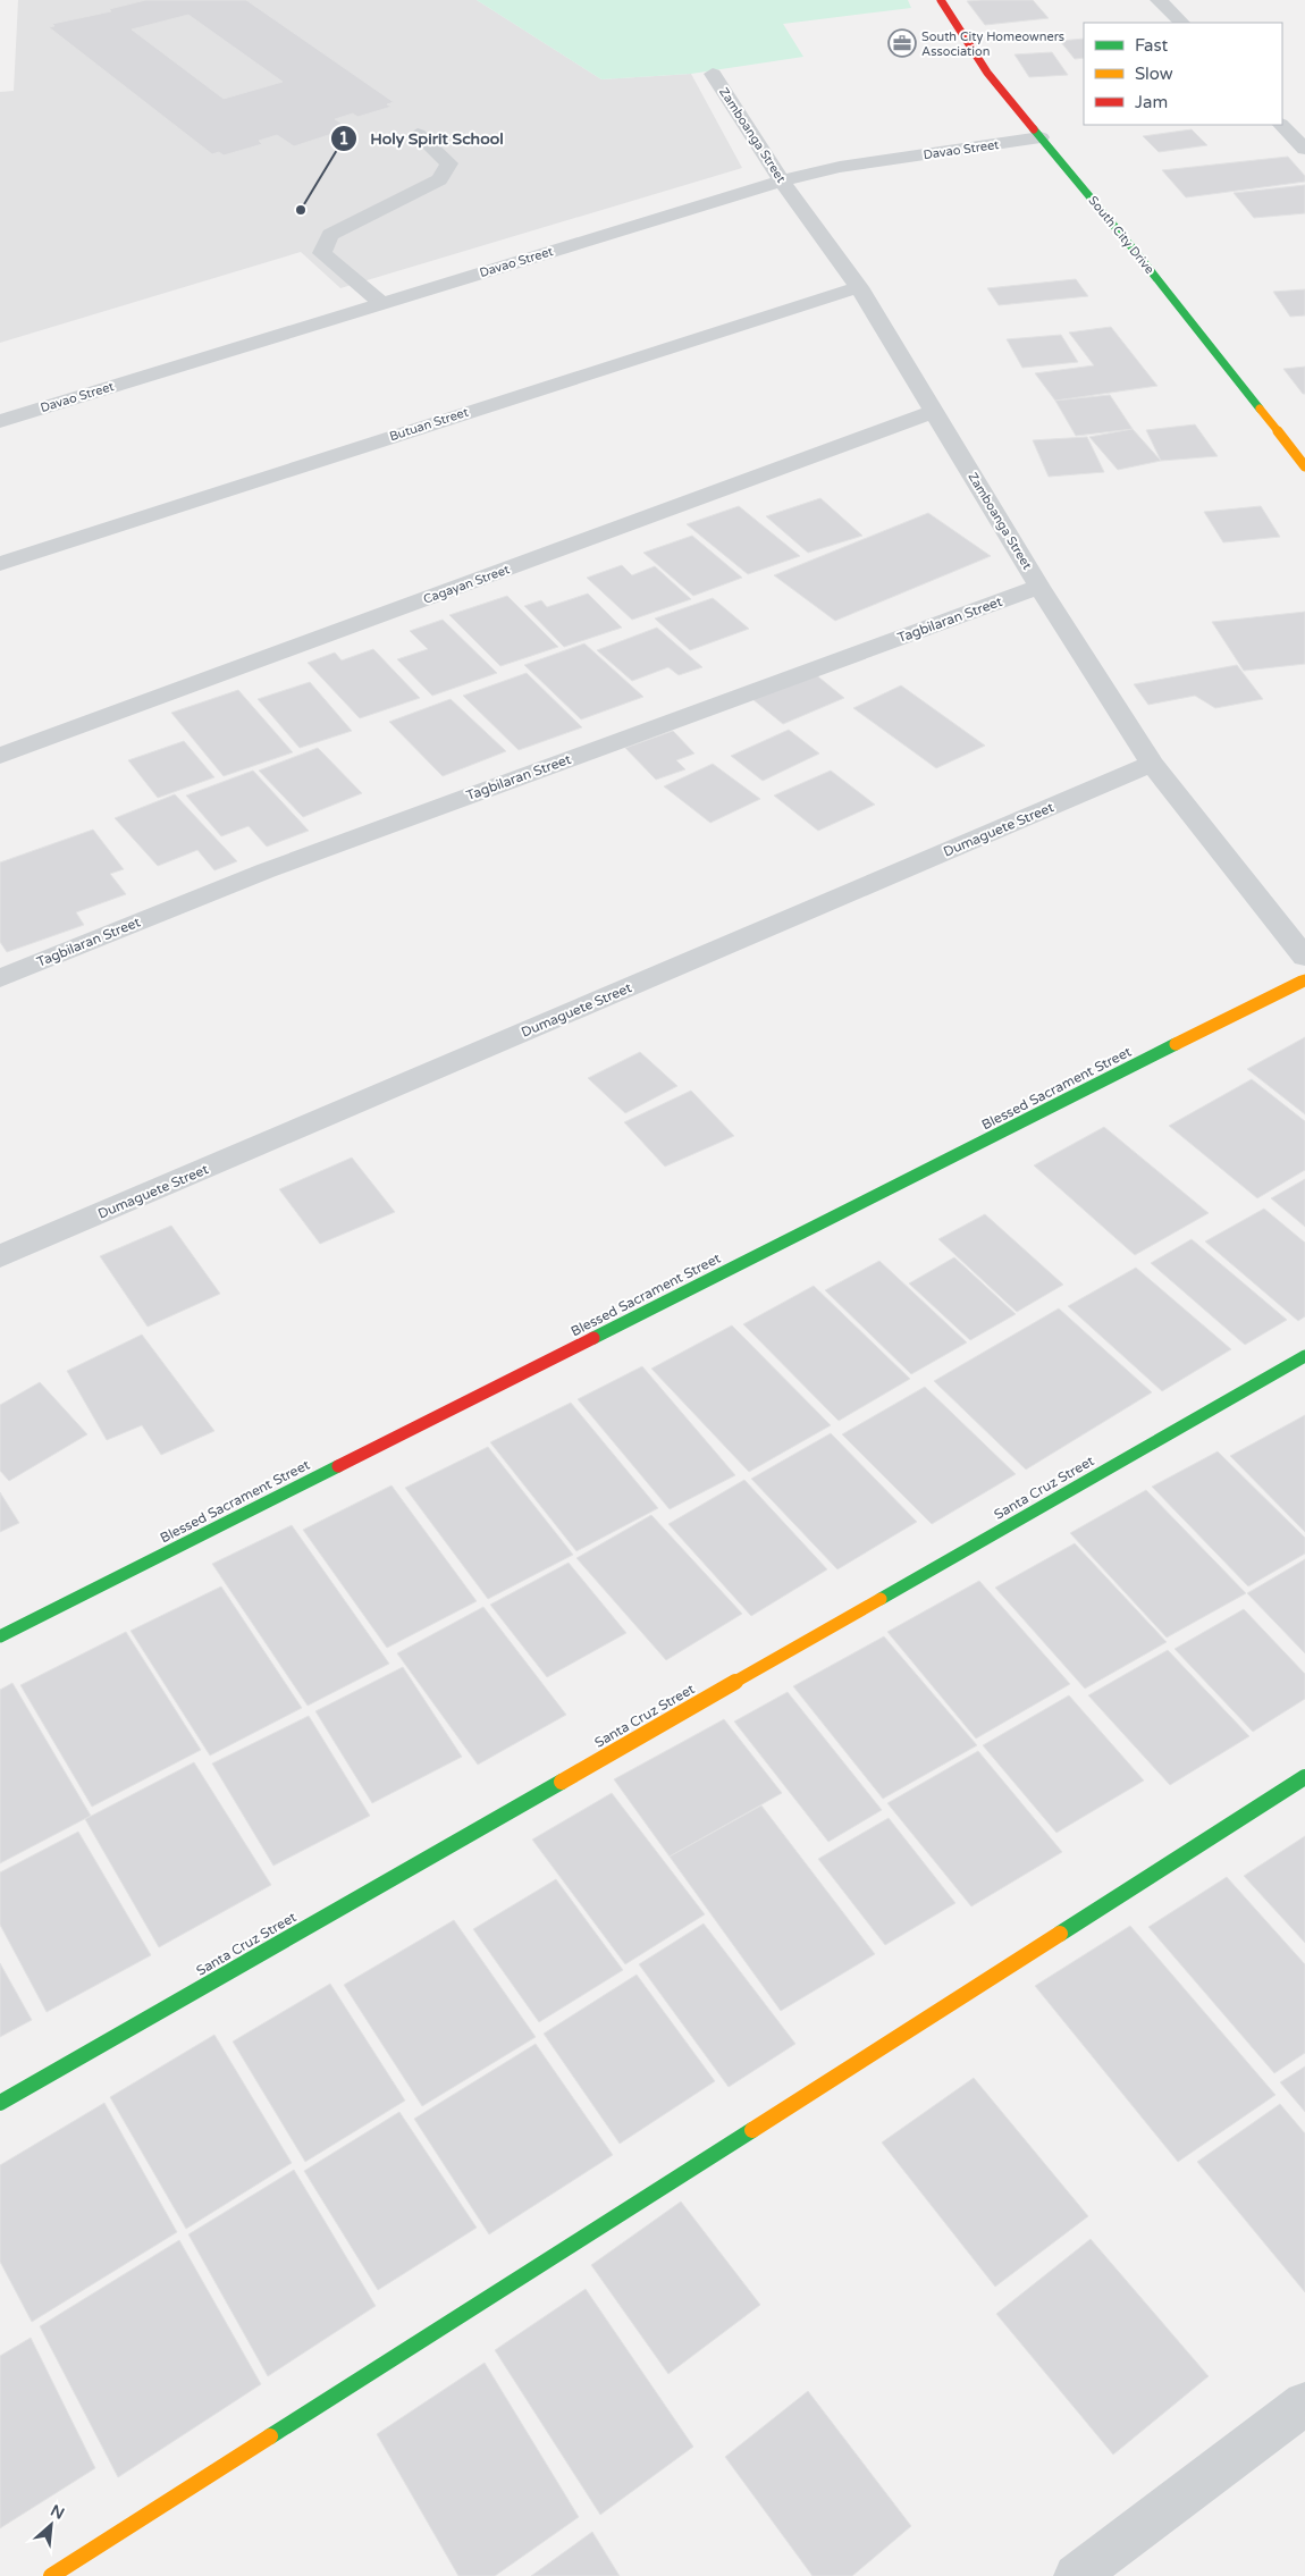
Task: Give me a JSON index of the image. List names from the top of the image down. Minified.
{"streets":{"street":["Zamboanga Street","Davao Street","South City Drive","Butuan Street","Cagayan Street","Tagbilaran Street","Dumaguete Street","Blessed Sacrament Street","Santa Cruz Street"]},"crossings":[["Zamboanga Street","Davao Street"],["Zamboanga Street","Butuan Street"],["Zamboanga Street","Cagayan Street"],["Zamboanga Street","Tagbilaran Street"],["Zamboanga Street","Dumaguete Street"],["Davao Street","South City Drive"]],"places":{"office":["South City Homeowners Association"],"other":["Holy Spirit School"]},"legend":["Fast","Slow","Jam"],"north":"top right"}
